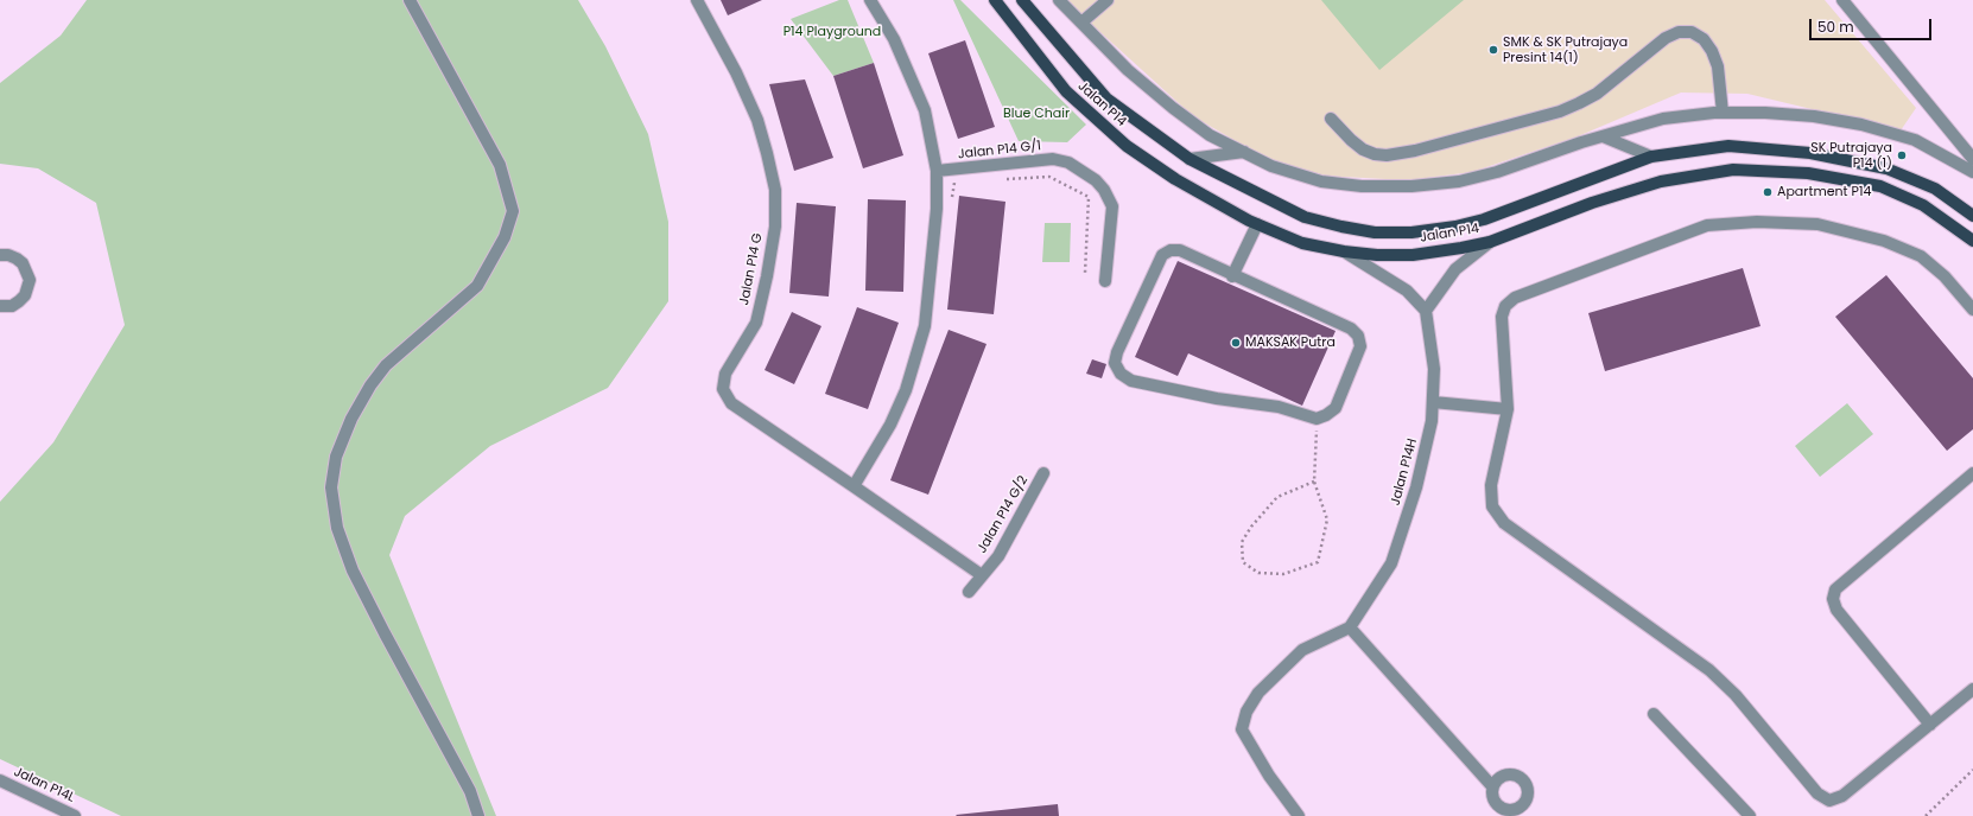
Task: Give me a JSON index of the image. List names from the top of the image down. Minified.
{"streets":{"main road":["Jalan P14"],"street":["Jalan P14 G/1","Jalan P14 G","Jalan P14H","Jalan P14 G/2","Jalan P14L"]},"crossings":[["Jalan P14 G","Jalan P14 G/2"]],"parks":["P14 Playground","Blue Chair"],"places":["SMK & SK Putrajaya Presint 14(1)","SK Putrajaya P14 (1)","Apartment P14","MAKSAK Putra"],"scale_bar":"50 m"}
